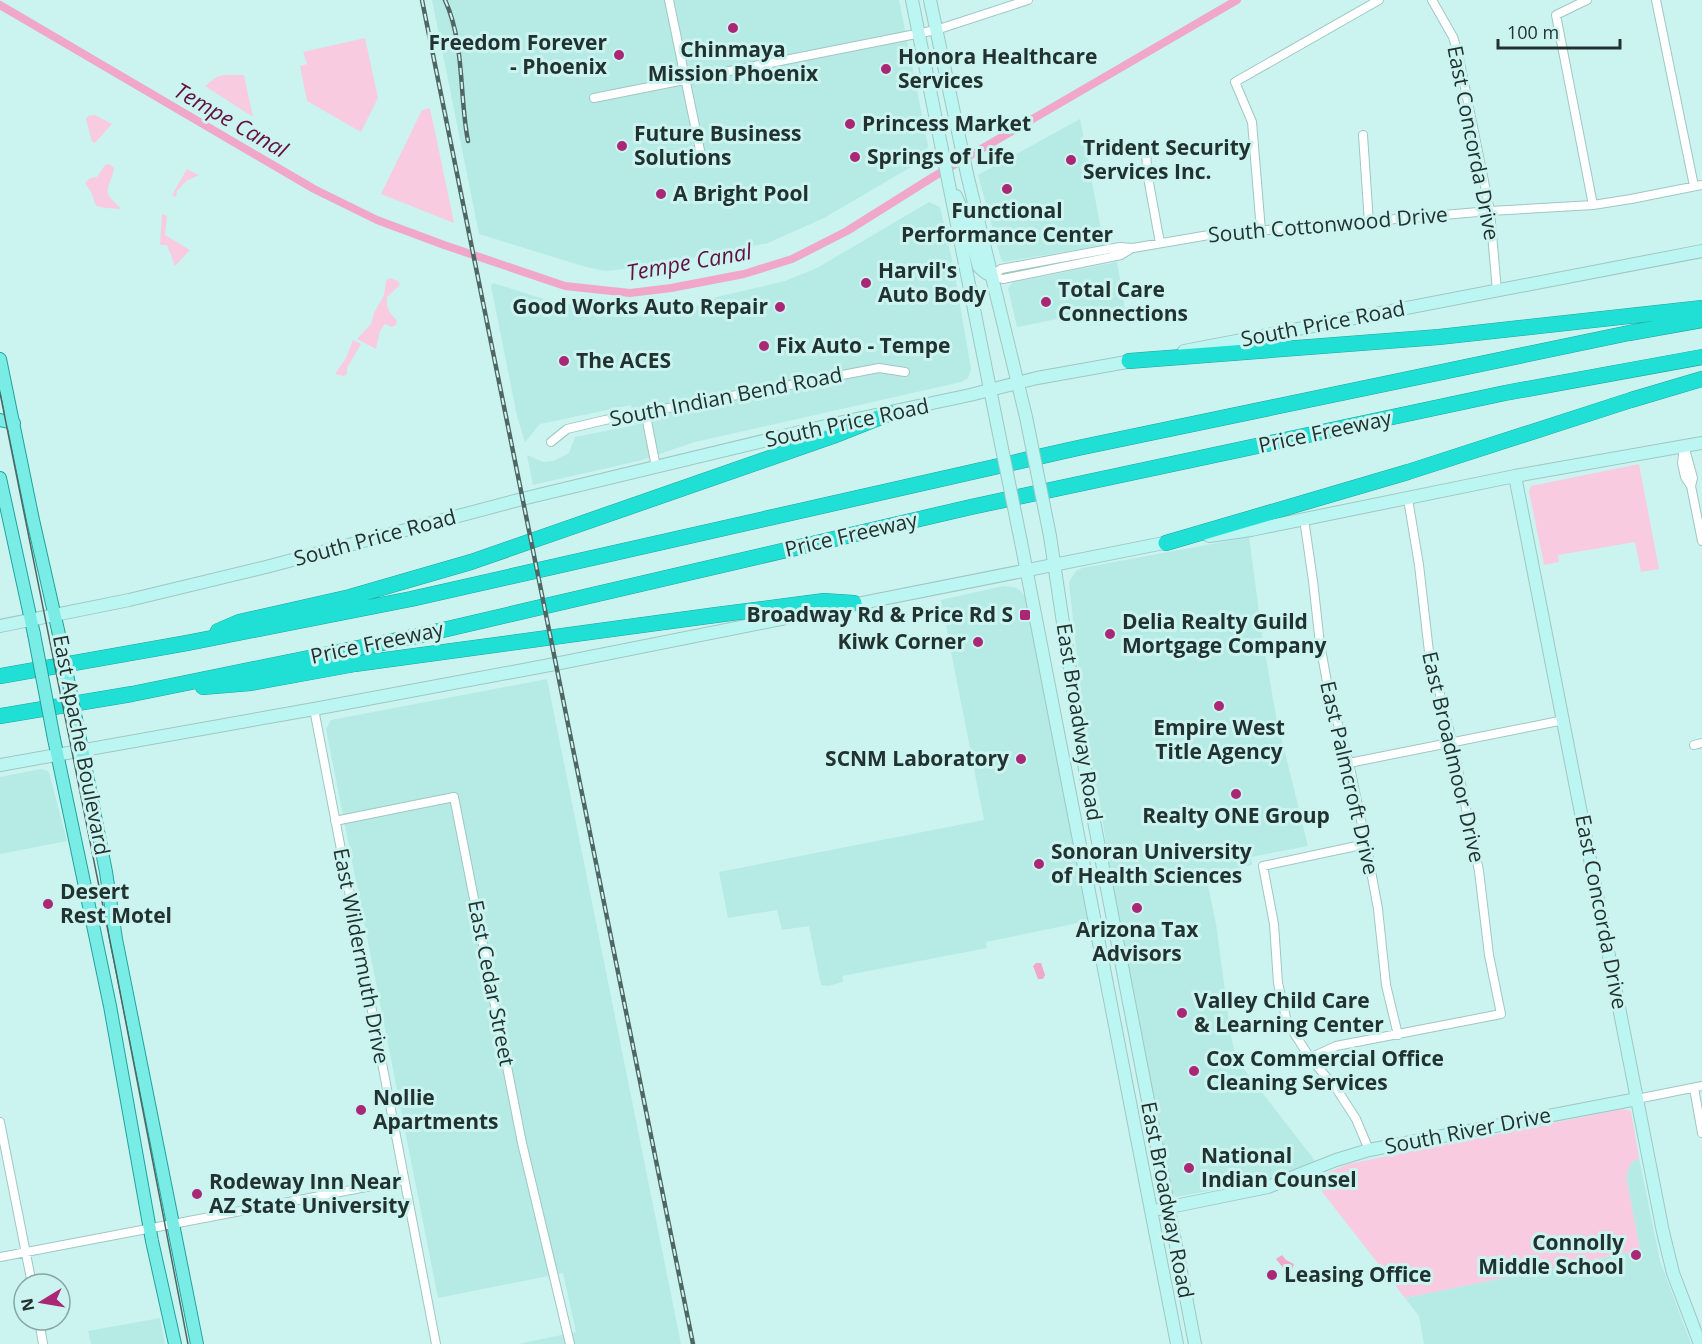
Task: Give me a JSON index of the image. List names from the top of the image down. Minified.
{"streets":{"highway":["Price Freeway"],"main road":["East Concorda Drive","South Price Road","East Broadway Road","East Apache Boulevard","South River Drive"],"street":["South Cottonwood Drive","South Indian Bend Road","East Broadmoor Drive","East Palmcroft Drive","East Wildermuth Drive","East Cedar Street"]},"crossings":[["East Concorda Drive","South Cottonwood Drive"],["East Concorda Drive","South Price Road"],["East Concorda Drive","South River Drive"],["South Cottonwood Drive","East Broadway Road"],["South Price Road","East Broadway Road"],["South Price Road","East Apache Boulevard"],["East Broadway Road","South River Drive"],["East Broadmoor Drive","East Palmcroft Drive"],["East Wildermuth Drive","East Cedar Street"]],"water":["Tempe Canal"],"places":{"other":["Chinmaya Mission Phoenix","Freedom Forever - Phoenix","Honora Healthcare Services","Princess Market","Future Business Solutions","Springs of Life","Trident Security Services Inc.","Functional Performance Center","A Bright Pool","Harvil's Auto Body","Total Care Connections","Good Works Auto Repair","Fix Auto - Tempe","The ACES","Delia Realty Guild Mortgage Company","Kiwk Corner","Empire West Title Agency","SCNM Laboratory","Realty ONE Group","Sonoran University of Health Sciences","Desert Rest Motel","Arizona Tax Advisors","Valley Child Care & Learning Center","Cox Commercial Office Cleaning Services","Nollie Apartments","National Indian Counsel","Rodeway Inn Near AZ State University","Connolly Middle School","Leasing Office"],"transit":["Broadway Rd & Price Rd S"]},"scale_bar":"100 m","north":"left"}
